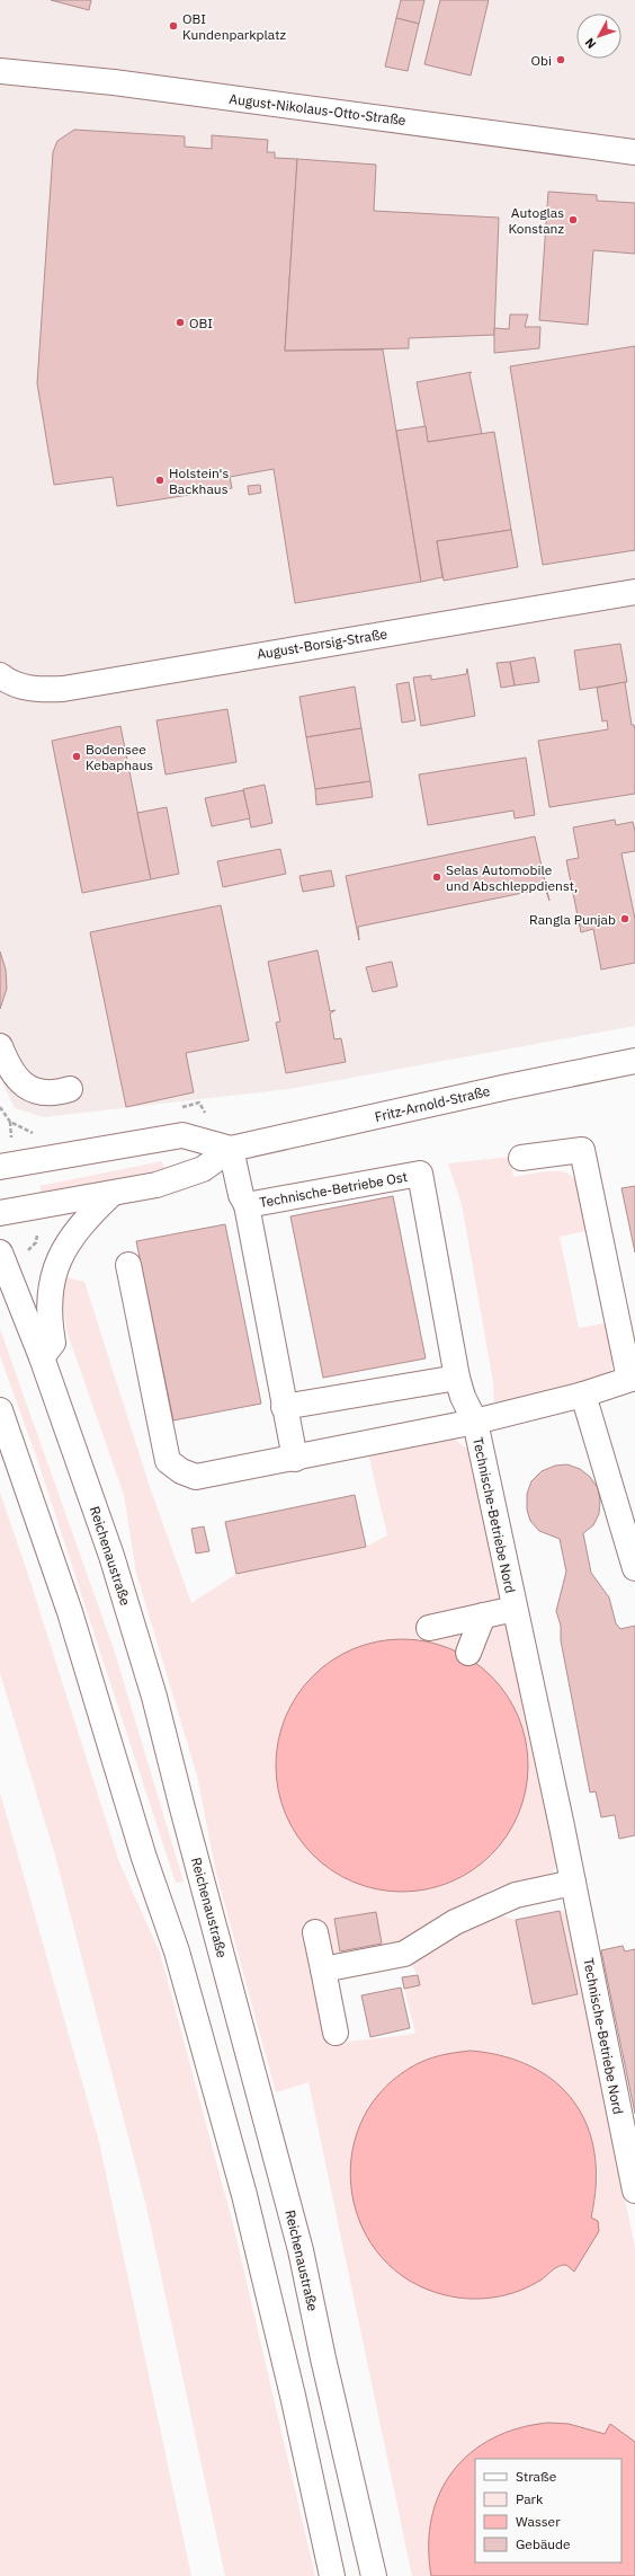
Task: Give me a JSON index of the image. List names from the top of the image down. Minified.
{"streets":{"main road":["August-Nikolaus-Otto-Straße","August-Borsig-Straße","Fritz-Arnold-Straße","Technische-Betriebe Ost","Technische-Betriebe Nord","Reichenaustraße"]},"crossings":[["Technische-Betriebe Ost","Technische-Betriebe Nord"]],"places":["OBI Kundenparkplatz","Obi","Autoglas Konstanz","OBI","Holstein's Backhaus","Bodensee Kebaphaus","Selas Automobile und Abschleppdienst,","Rangla Punjab"],"legend":["Straße","Park","Wasser","Gebäude"],"north":"bottom left"}
